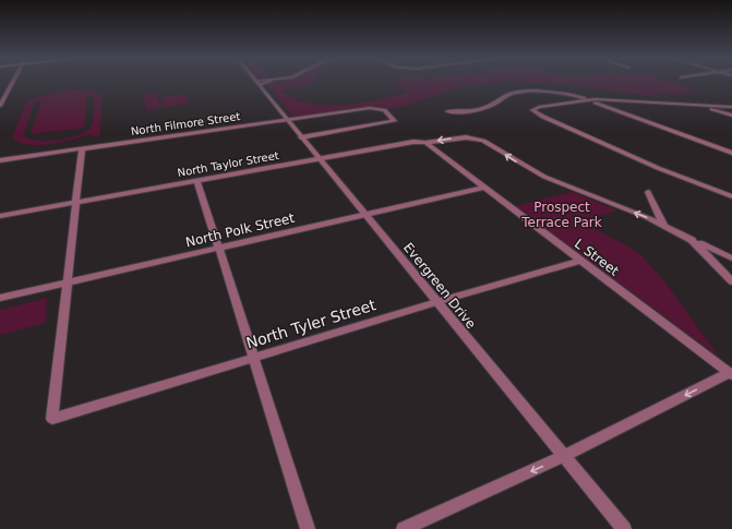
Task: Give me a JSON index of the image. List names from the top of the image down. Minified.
{"streets":{"street":["North Filmore Street","North Taylor Street","North Polk Street","L Street","Evergreen Drive","North Tyler Street"]},"crossings":[["North Filmore Street","Evergreen Drive"],["North Taylor Street","L Street"],["North Taylor Street","Evergreen Drive"],["North Polk Street","L Street"],["North Polk Street","Evergreen Drive"],["North Polk Street","North Tyler Street"],["L Street","North Tyler Street"],["Evergreen Drive","North Tyler Street"]],"parks":["Prospect Terrace Park"]}
